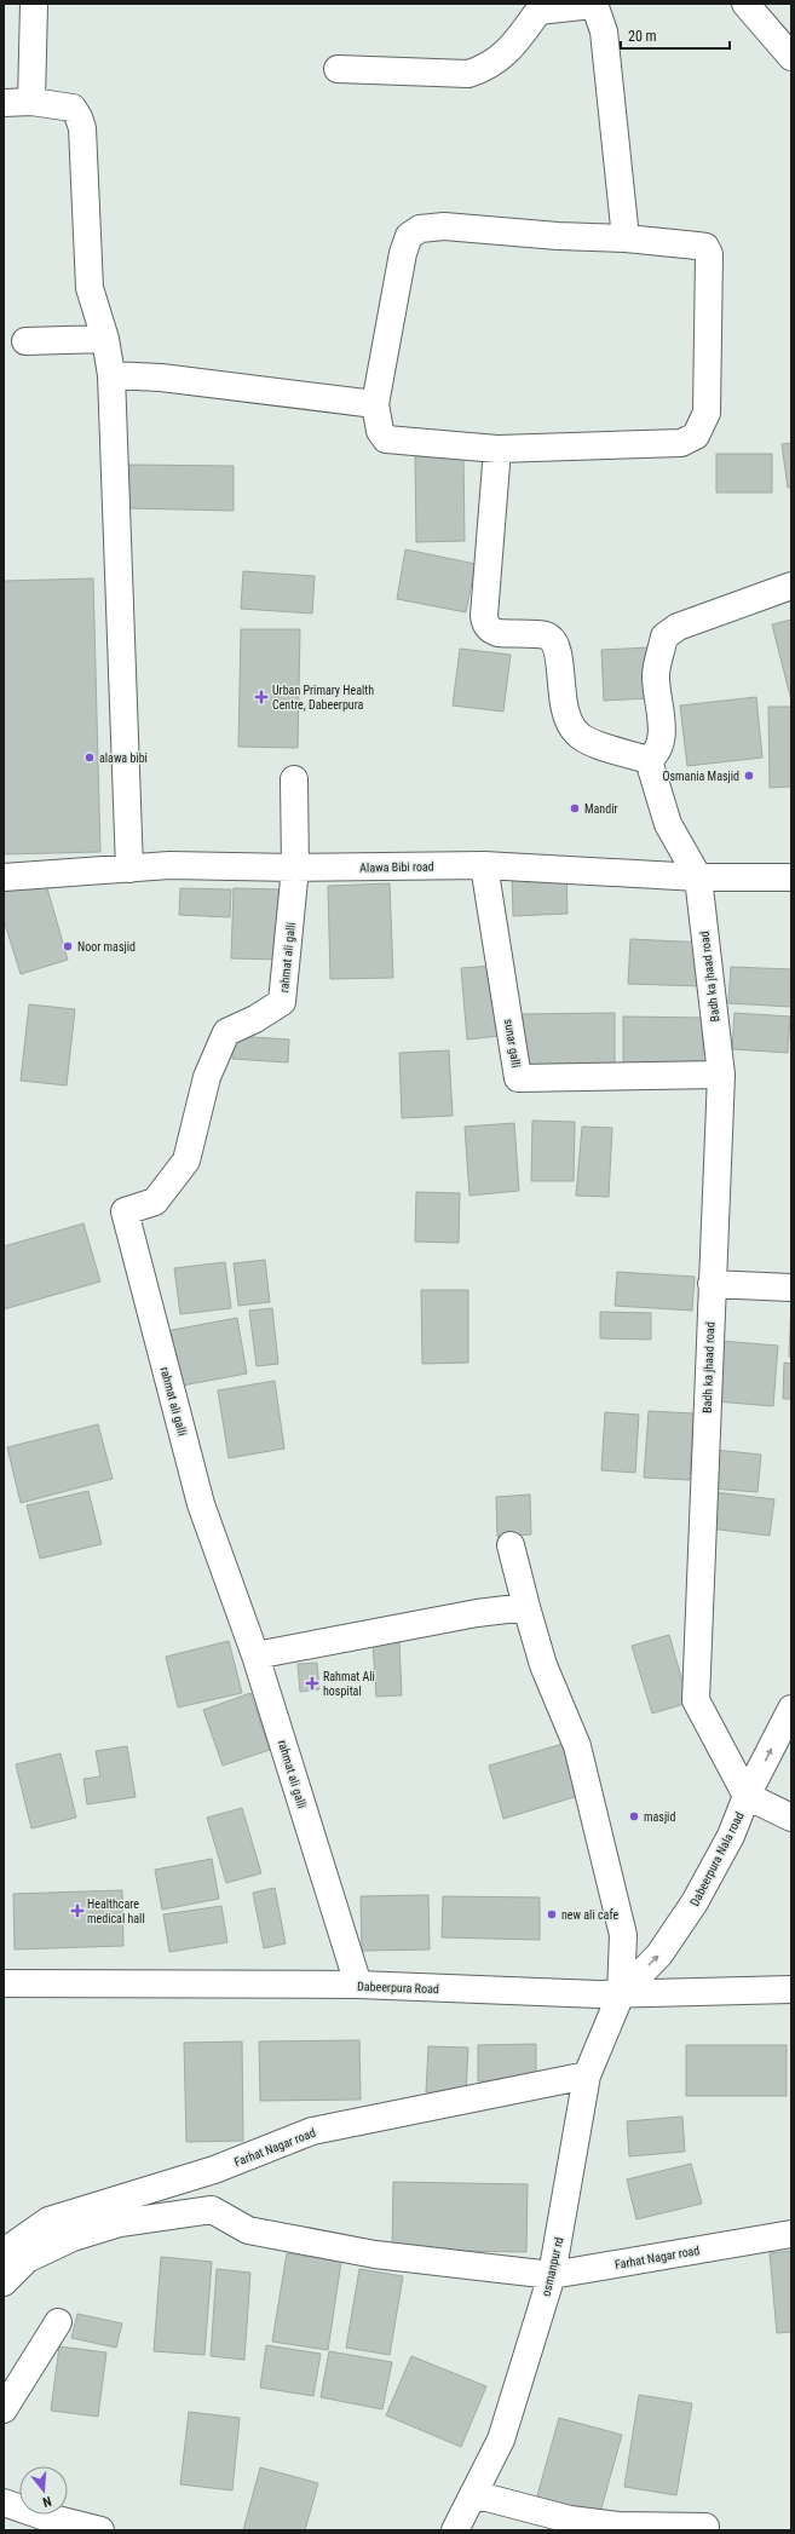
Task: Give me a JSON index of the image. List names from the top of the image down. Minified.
{"streets":{"street":["Alawa Bibi road","rahmat ali galli","Badh ka jhaad road","sunar galli","Dabeerpura Nala road","Dabeerpura Road","Farhat Nagar road","osmanpur rd"]},"crossings":[["Alawa Bibi road","rahmat ali galli"],["Alawa Bibi road","Badh ka jhaad road"],["Alawa Bibi road","sunar galli"],["rahmat ali galli","Dabeerpura Road"],["Badh ka jhaad road","sunar galli"],["Badh ka jhaad road","Dabeerpura Nala road"],["Dabeerpura Nala road","Dabeerpura Road"],["Dabeerpura Nala road","osmanpur rd"],["Dabeerpura Road","osmanpur rd"],["Farhat Nagar road","osmanpur rd"]],"one_way":["Dabeerpura Nala road"],"places":{"health":["Urban Primary Health Centre, Dabeerpura","Rahmat Ali hospital","Healthcare medical hall"],"other":["alawa bibi","Osmania Masjid","Mandir","Noor masjid","masjid","new ali cafe"]},"scale_bar":"20 m","north":"bottom"}
